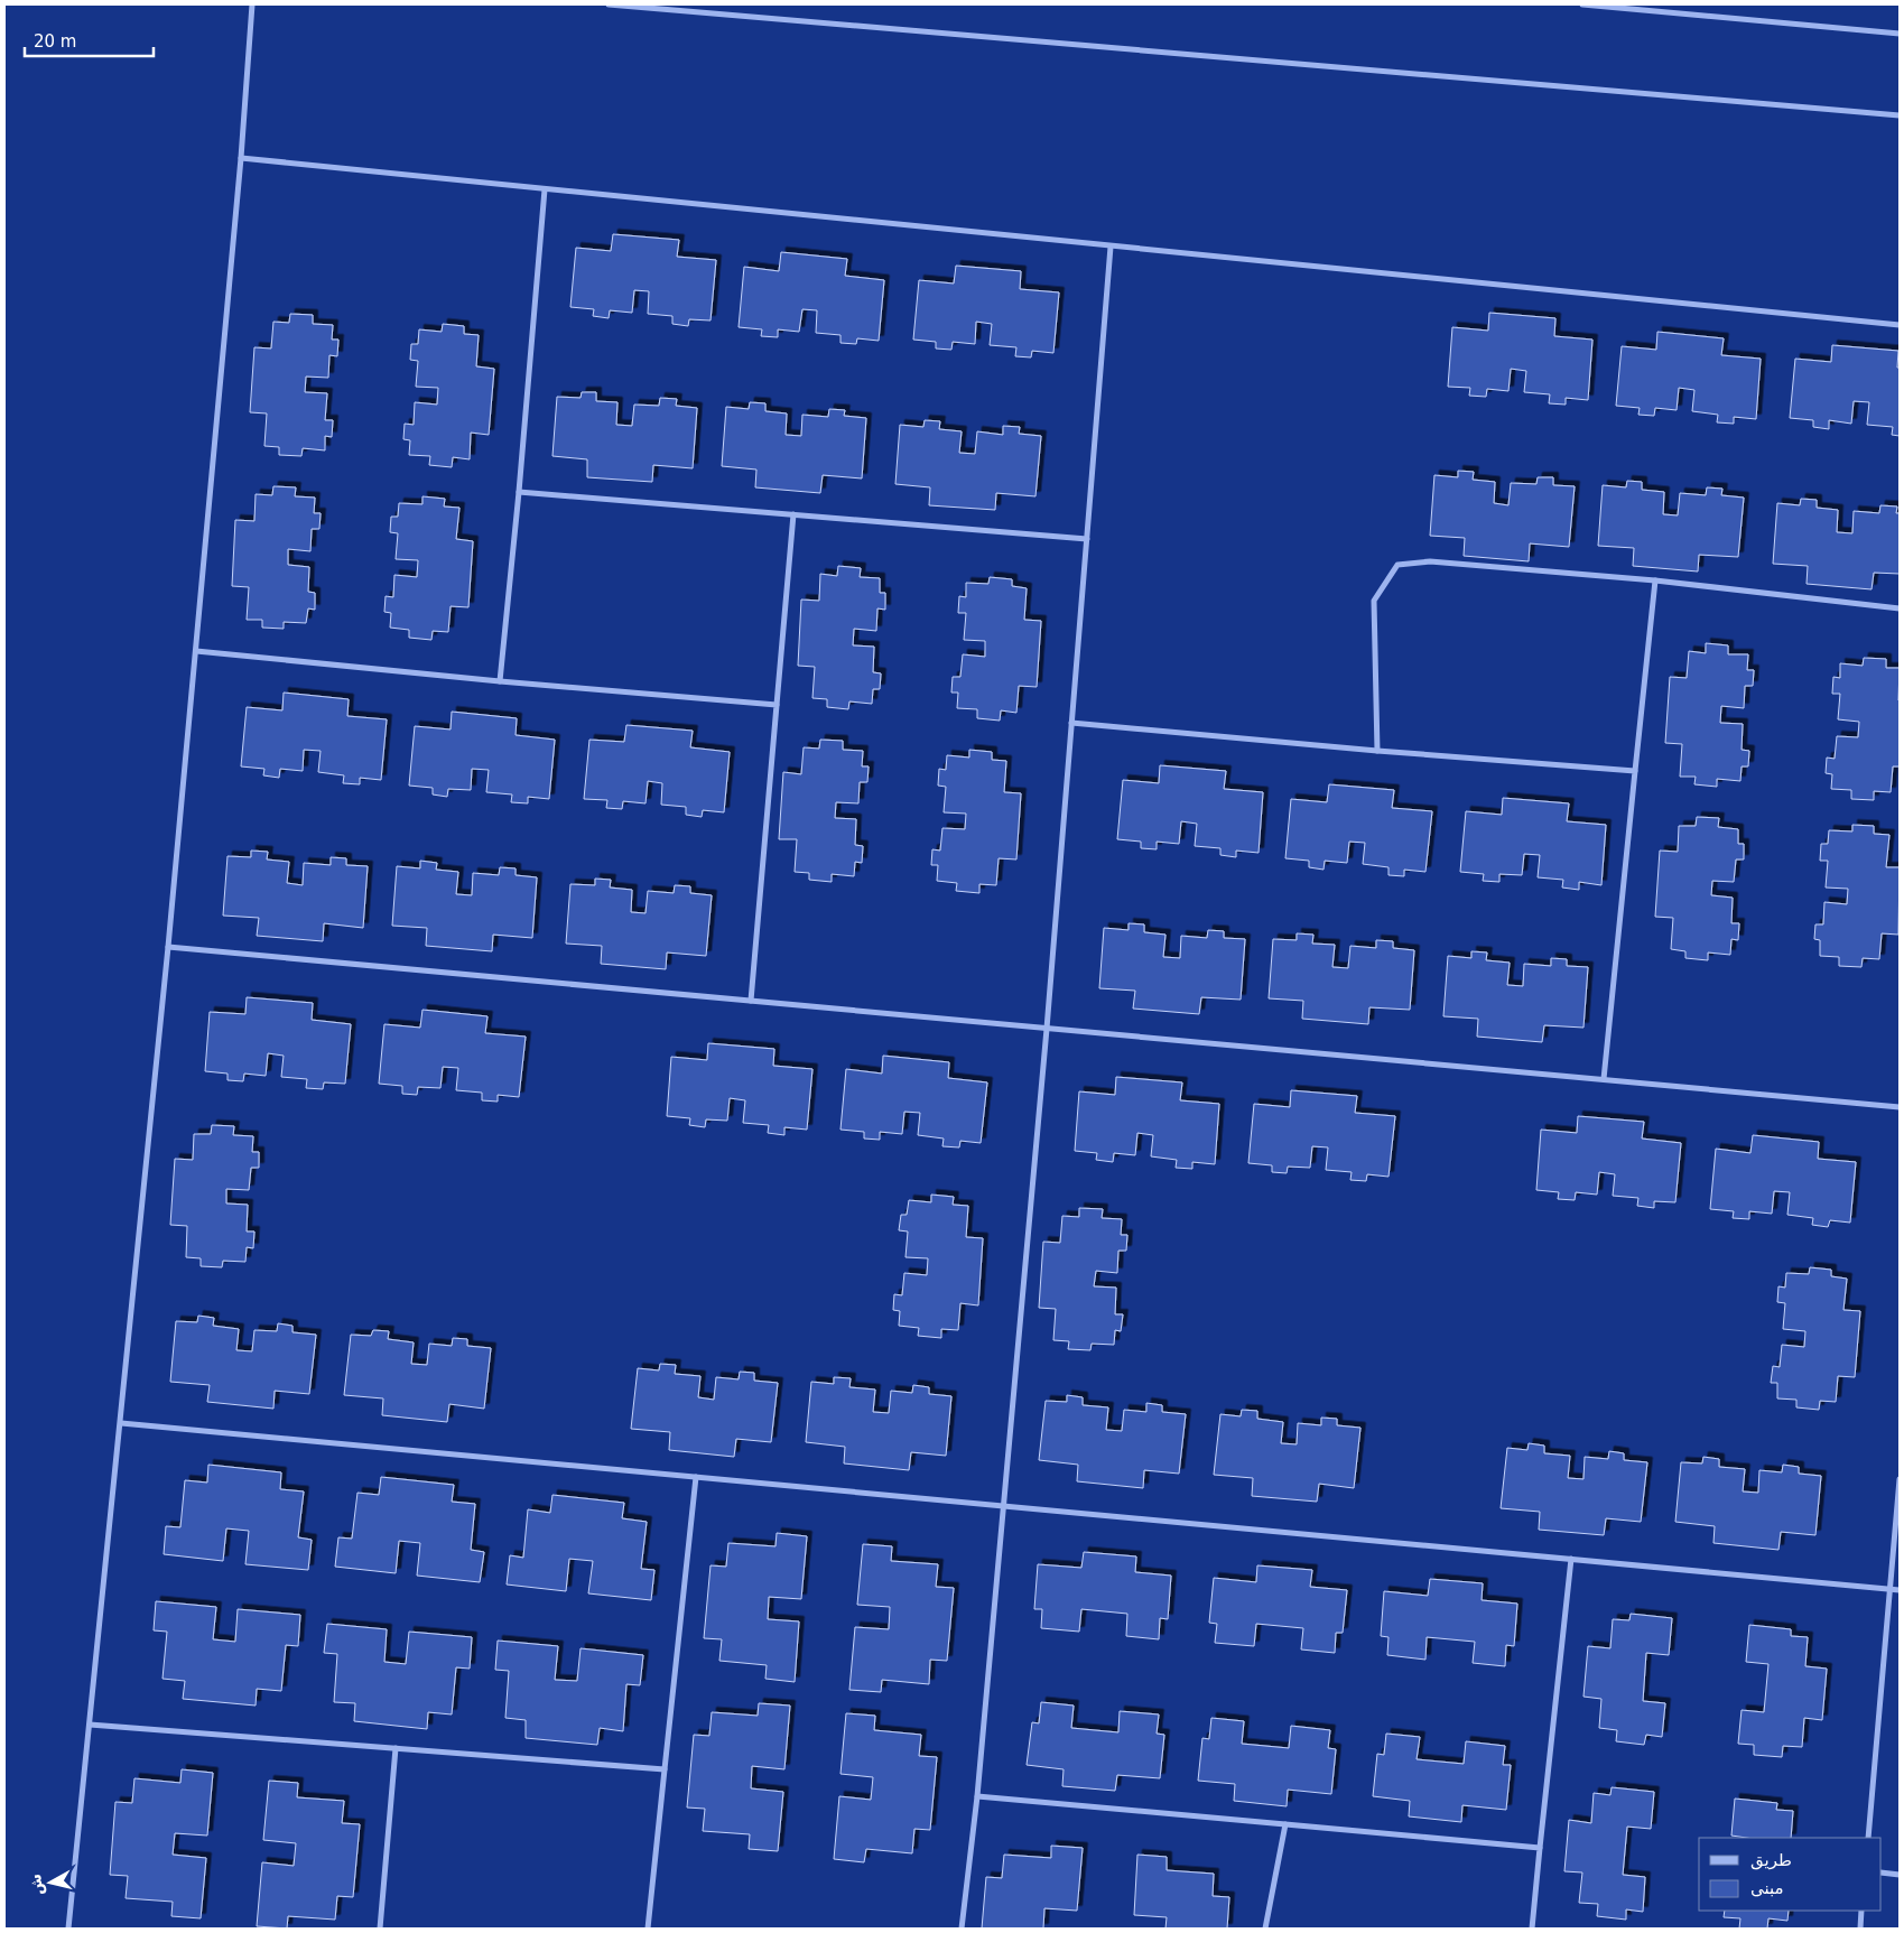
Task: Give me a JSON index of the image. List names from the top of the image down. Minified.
{"legend":["طريق","مبنى"],"scale_bar":"20 m","north":"left"}
